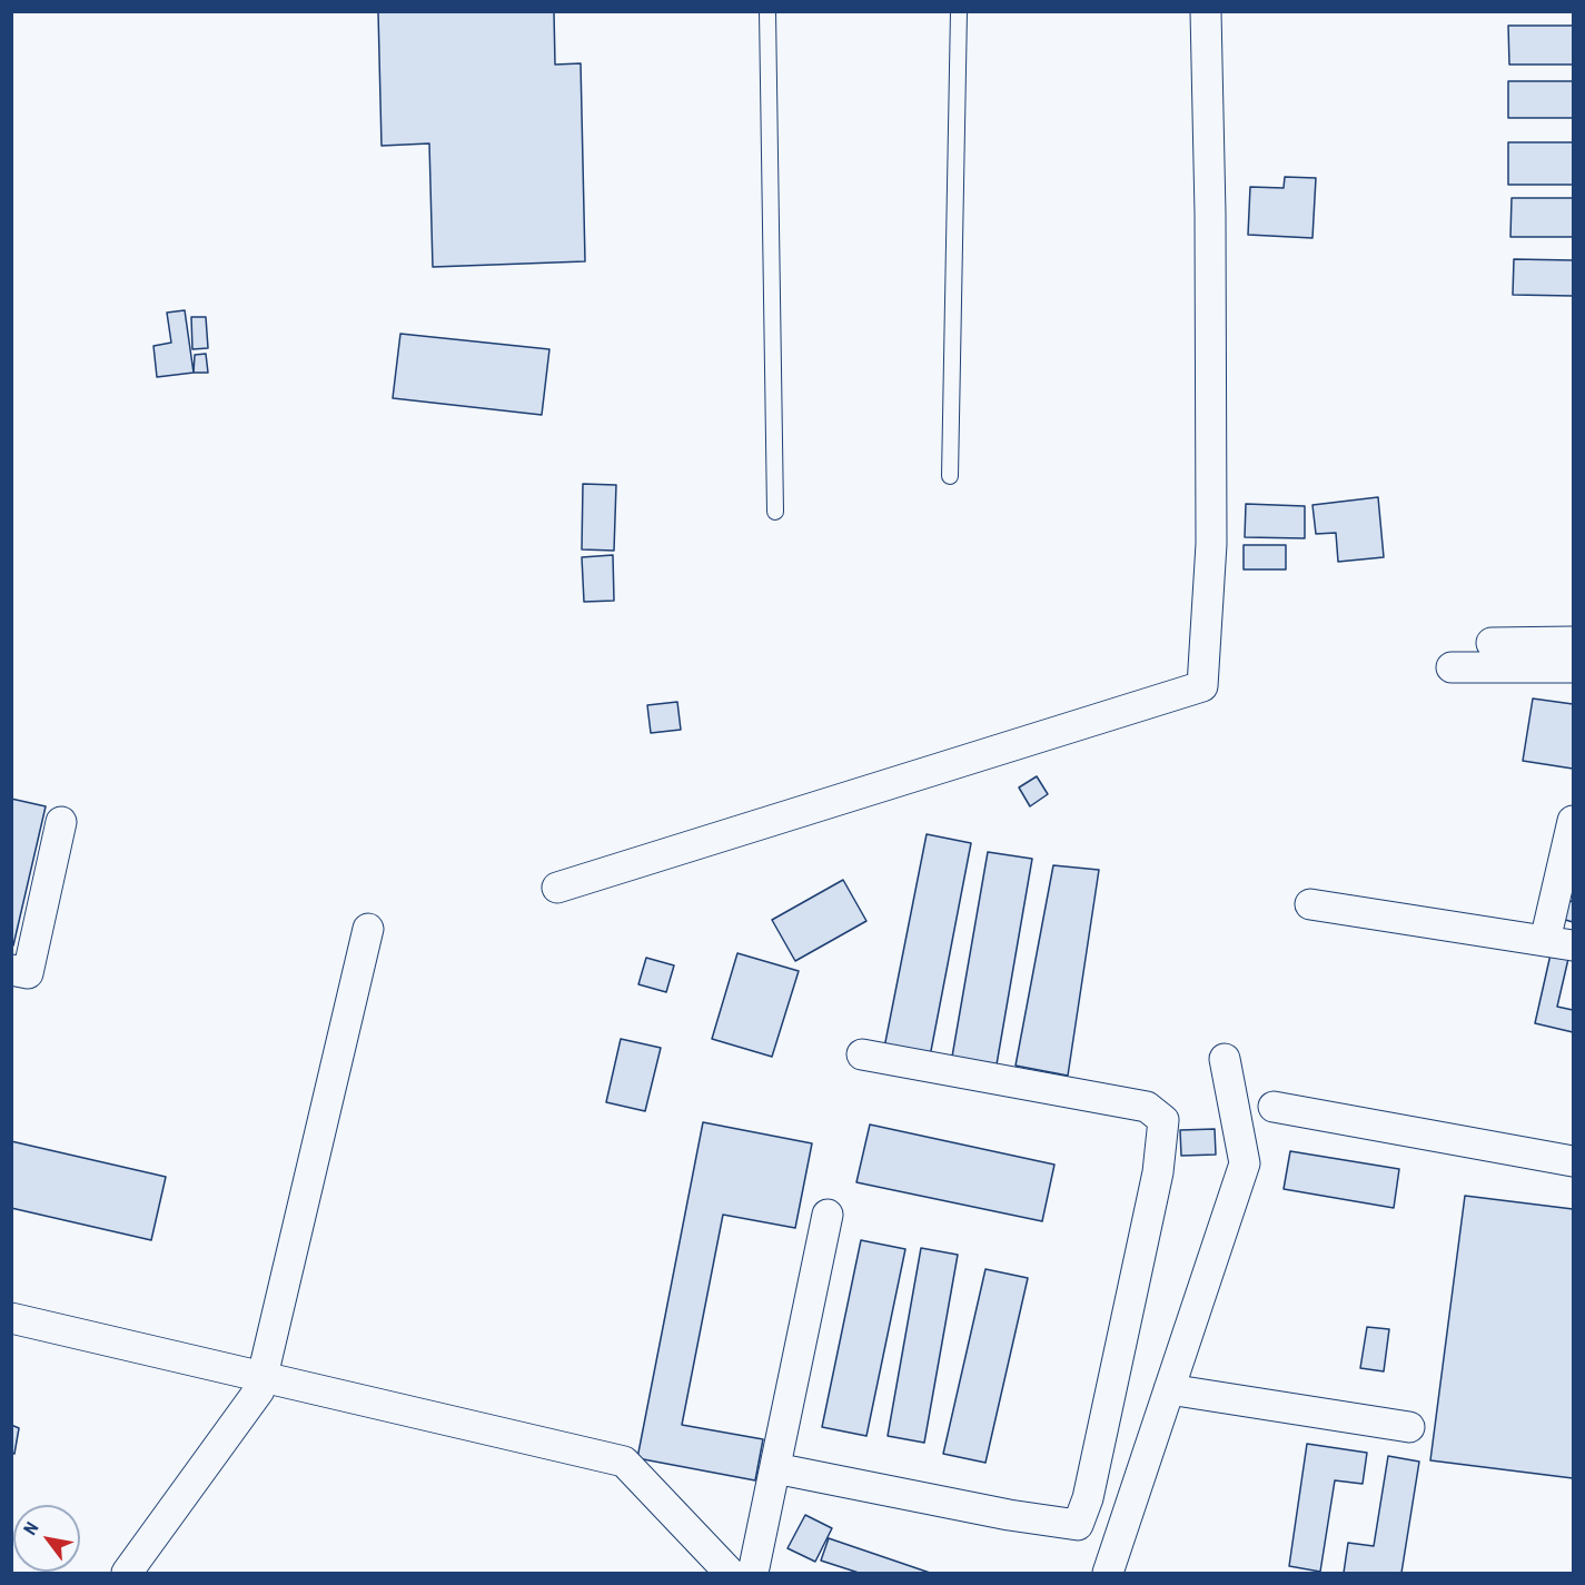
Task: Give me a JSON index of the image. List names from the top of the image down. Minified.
{"north":"top left"}
